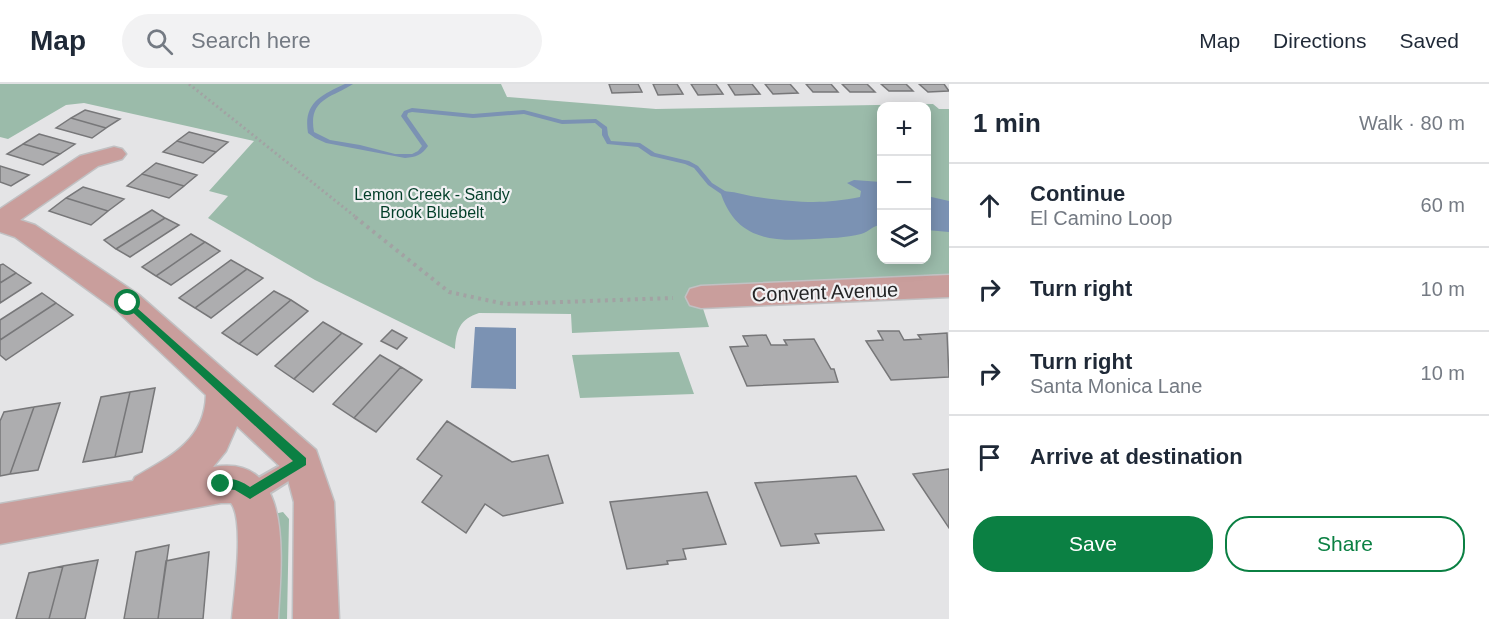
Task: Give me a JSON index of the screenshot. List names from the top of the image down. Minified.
{"streets":{"street":["Convent Avenue"]},"parks":["Lemon Creek - Sandy Brook Bluebelt"],"page":{"header":"Map","search":"Search here","nav":["Map","Directions","Saved"],"heading":["1 min","Walk · 80 m"],"map_buttons":["+","−"],"list":[["Continue","El Camino Loop","60 m"],["Turn right","10 m"],["Turn right","Santa Monica Lane","10 m"],"Arrive at destination"],"buttons":["Save","Share"]}}
